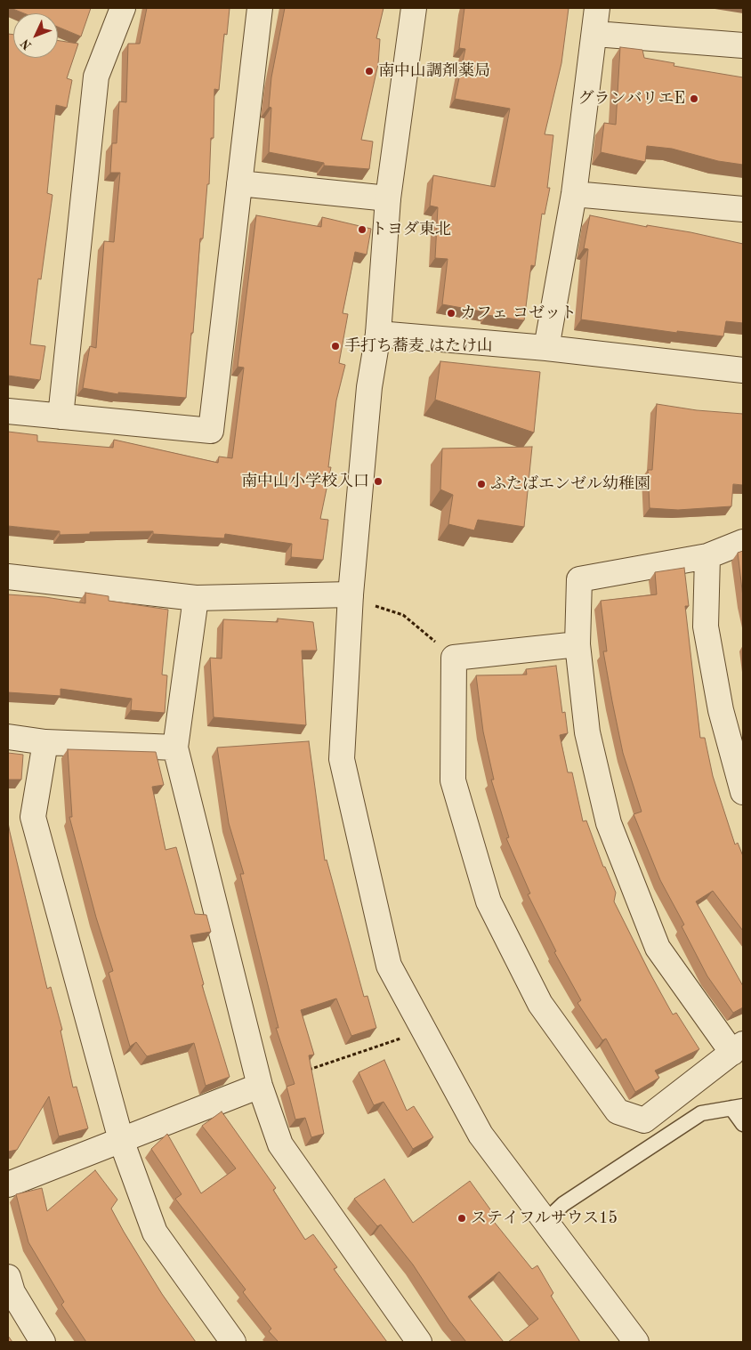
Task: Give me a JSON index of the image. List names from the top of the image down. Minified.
{"places":["南中山調剤薬局","グランバリエE","トヨダ東北","カフェ コゼット","手打ち蕎麦 はたけ山","南中山小学校入口","ふたばエンゼル幼稚園","ステイフルサウス15"],"north":"bottom left"}
